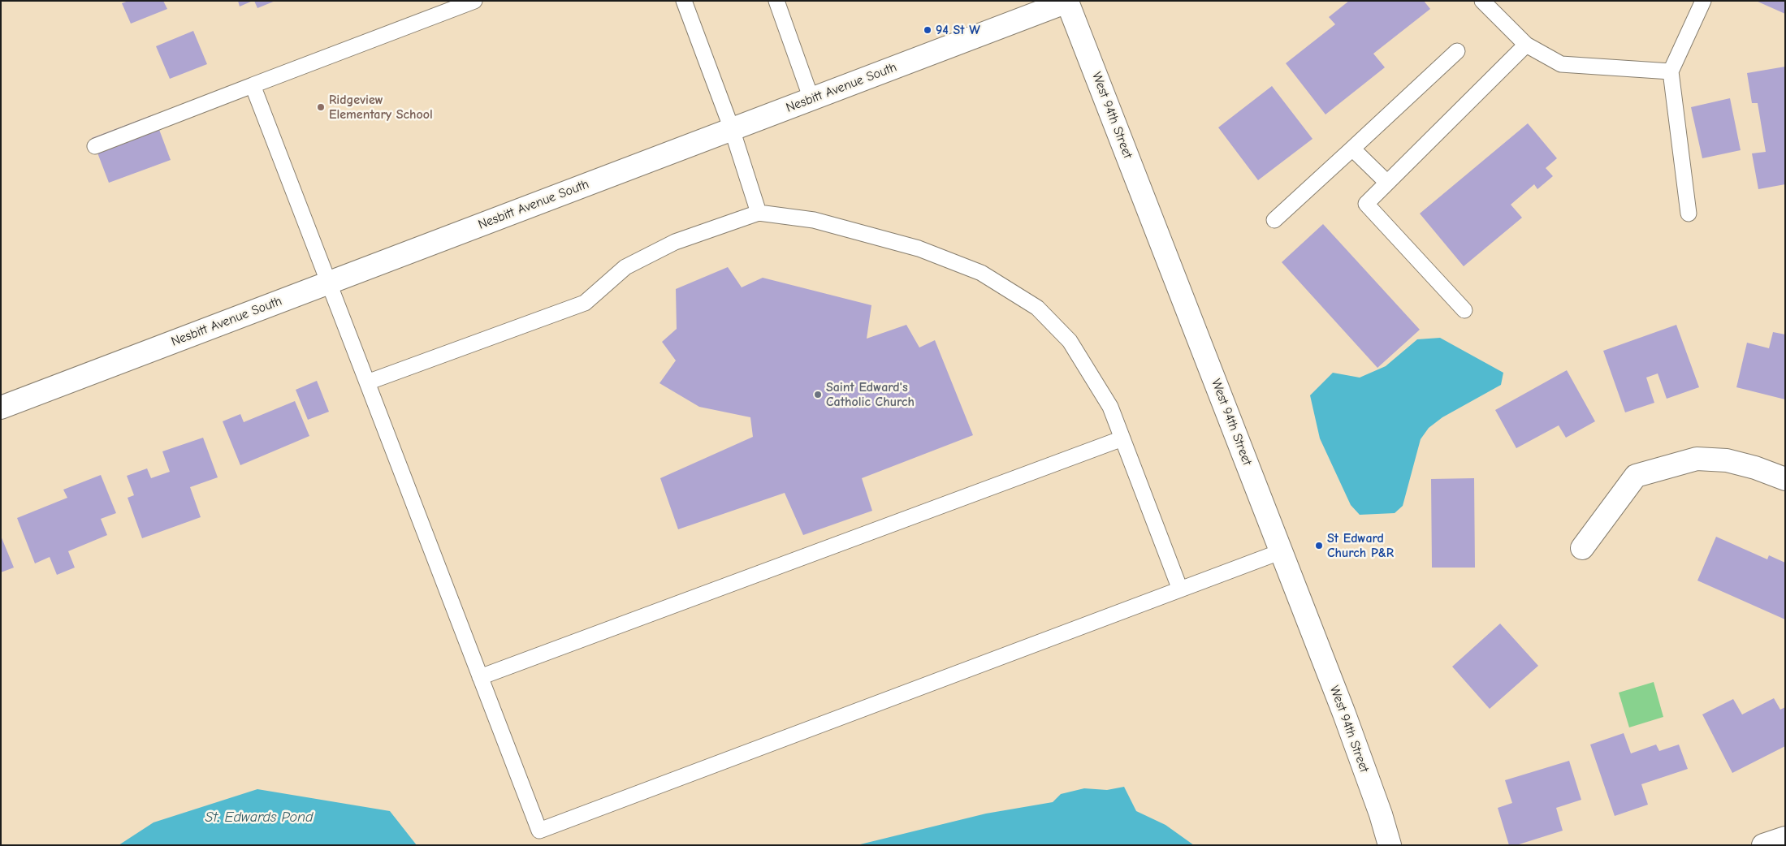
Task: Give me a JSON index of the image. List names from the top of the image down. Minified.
{"streets":{"street":["Nesbitt Avenue South","West 94th Street"]},"crossings":[["Nesbitt Avenue South","West 94th Street"]],"water":["St. Edwards Pond"],"places":["94 St W","Ridgeview Elementary School","Saint Edward's Catholic Church","St Edward Church P&R"]}
